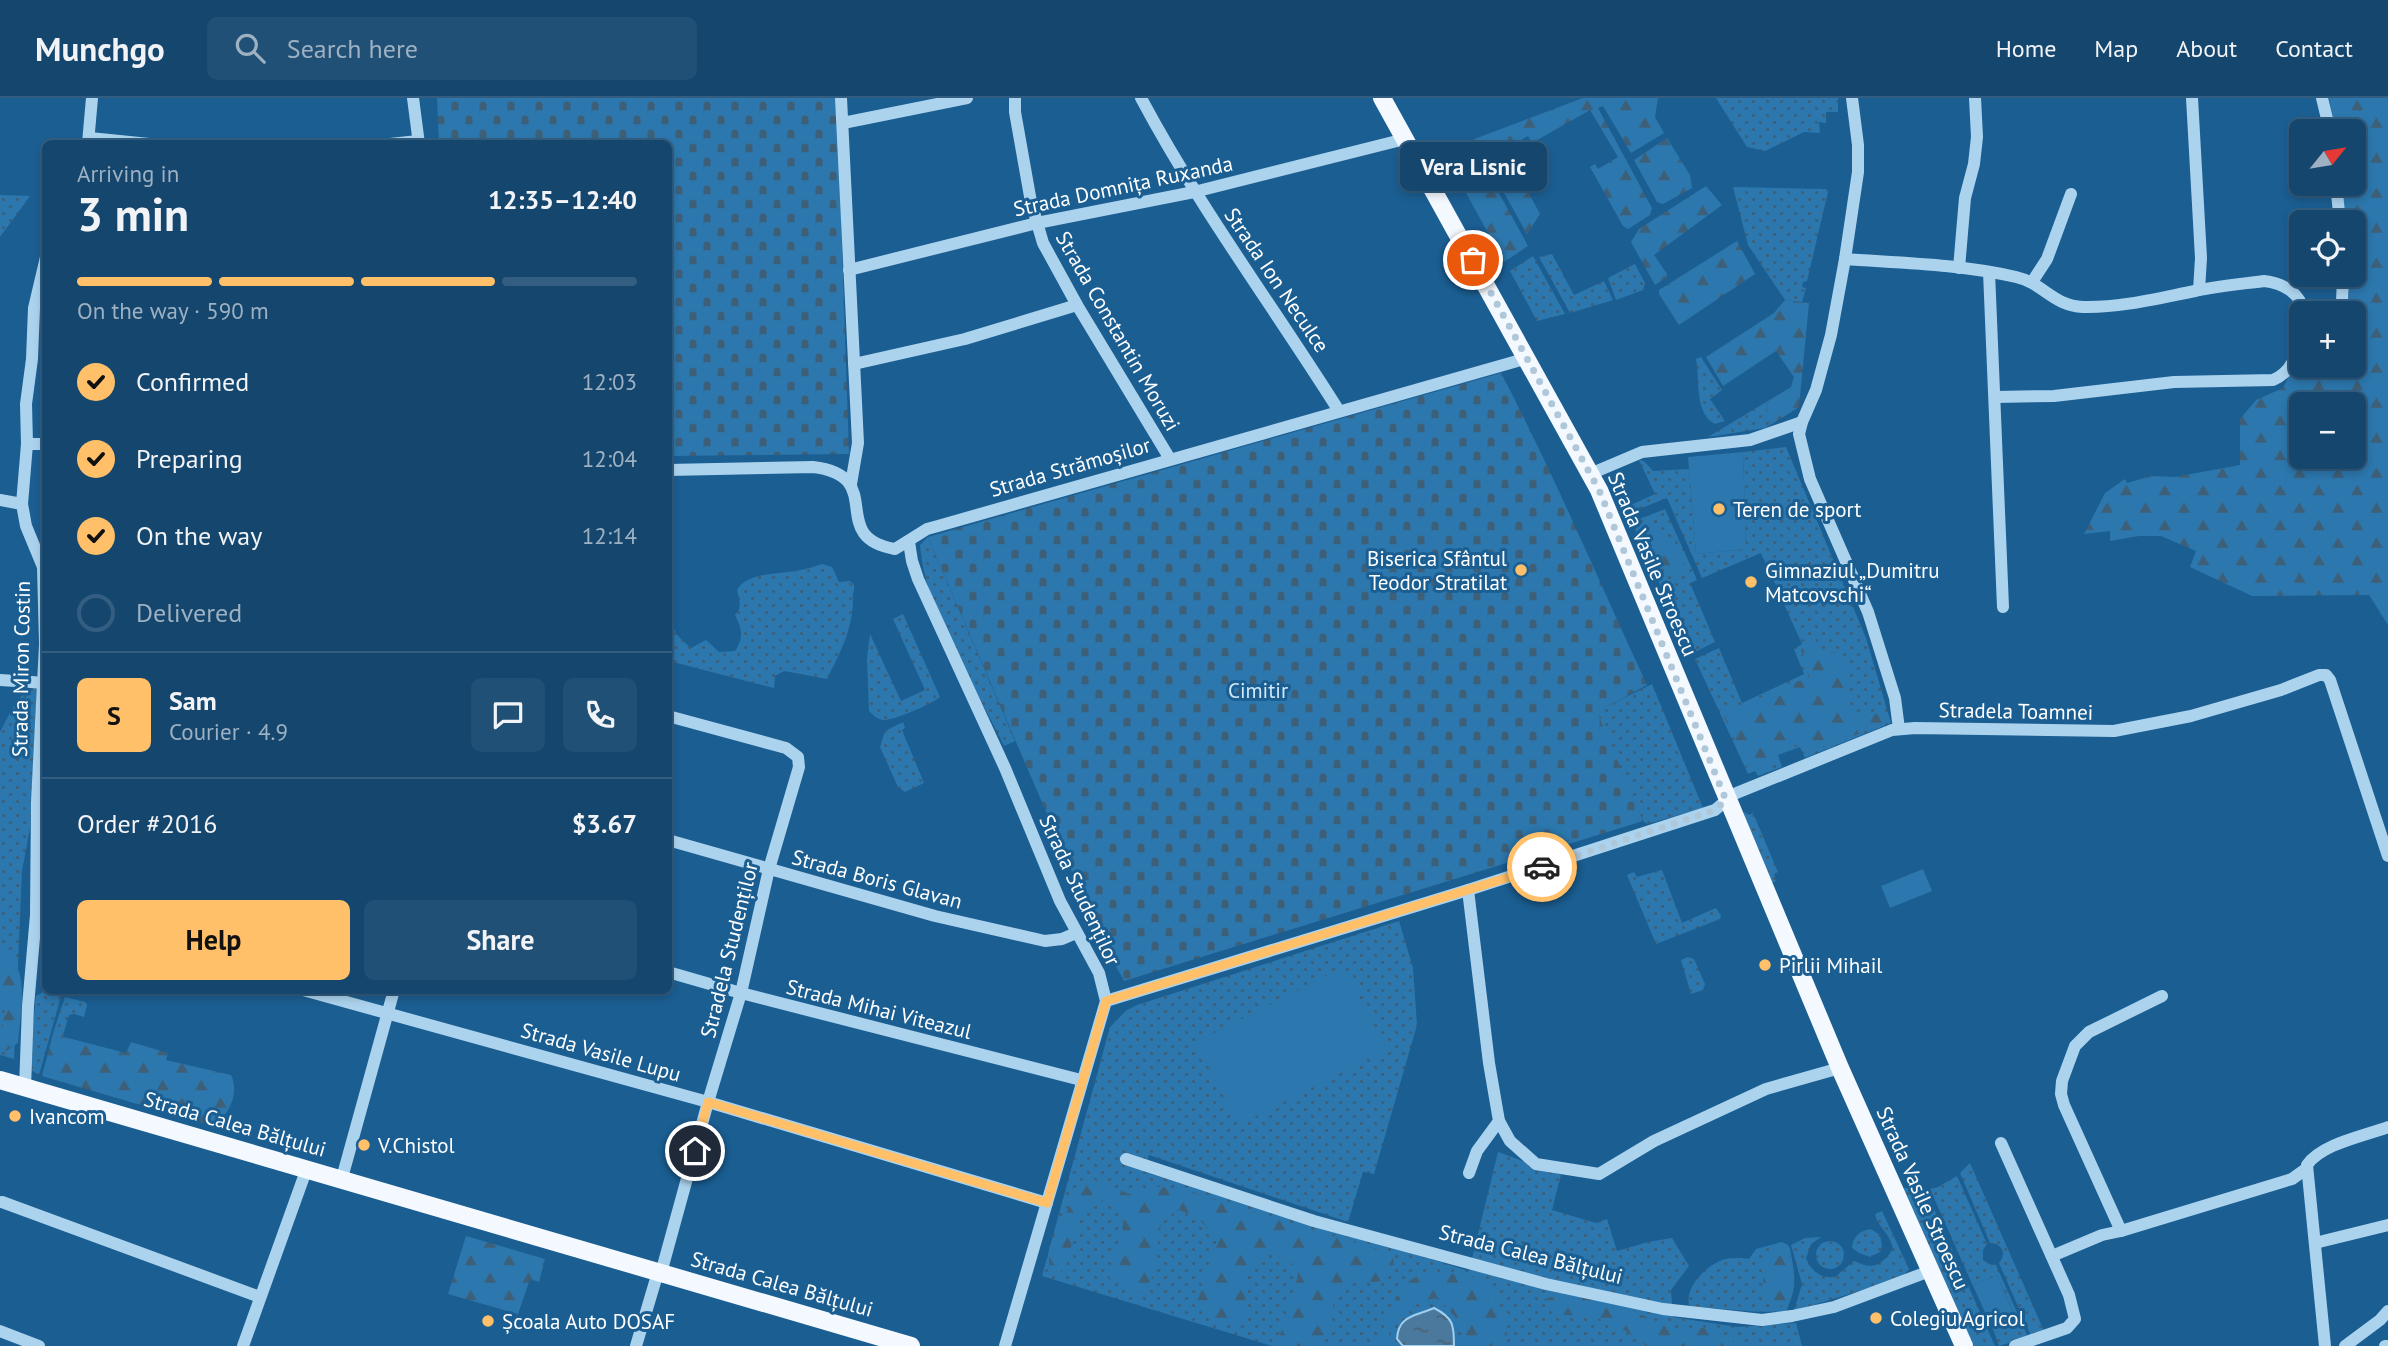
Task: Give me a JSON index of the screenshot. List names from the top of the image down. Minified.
{"streets":{"main road":["Strada Vasile Stroescu","Strada Calea Bălțului"],"street":["Strada Domnița Ruxanda","Strada Ion Neculce","Strada Constantin Moruzi","Strada Strămoșilor","Strada Miron Costin","Stradela Toamnei","Strada Boris Glavan","Strada Studenților","Stradela Studenților","Strada Mihai Viteazul","Strada Vasile Lupu"]},"crossings":[["Strada Domnița Ruxanda","Strada Ion Neculce"],["Strada Domnița Ruxanda","Strada Constantin Moruzi"],["Strada Domnița Ruxanda","Strada Vasile Stroescu"],["Strada Ion Neculce","Strada Strămoșilor"],["Strada Constantin Moruzi","Strada Strămoșilor"],["Strada Strămoșilor","Strada Vasile Stroescu"],["Strada Strămoșilor","Strada Studenților"],["Strada Vasile Stroescu","Stradela Toamnei"],["Strada Vasile Stroescu","Strada Calea Bălțului"],["Strada Miron Costin","Strada Calea Bălțului"],["Stradela Toamnei","Strada Studenților"],["Strada Boris Glavan","Strada Studenților"],["Strada Boris Glavan","Stradela Studenților"],["Stradela Studenților","Strada Mihai Viteazul"],["Stradela Studenților","Strada Vasile Lupu"],["Stradela Studenților","Strada Calea Bălțului"]],"parks":["Cimitir"],"places":["Vera Lisnic","Teren de sport","Biserica Sfântul Teodor Stratilat","Gimnaziul „Dumitru Matcovschi“","Pirlii Mihail","Ivancom","V.Chistol","Colegiu Agricol","Școala Auto DOSAF"],"north":"top right","page":{"header":"Munchgo","search":"Search here","nav":["Home","Map","About","Contact"],"map_buttons":["+","−"],"heading":["3 min","Arriving in","12:35–12:40"],"panel":["Sam","Courier · 4.9","Order #2016","$3.67"],"bubble":"Vera Lisnic","bar":"On the way · 590 m","list":[["Confirmed","12:03"],["Preparing","12:04"],["On the way","12:14"],"Delivered"],"round":"S","buttons":["Help","Share"]}}
